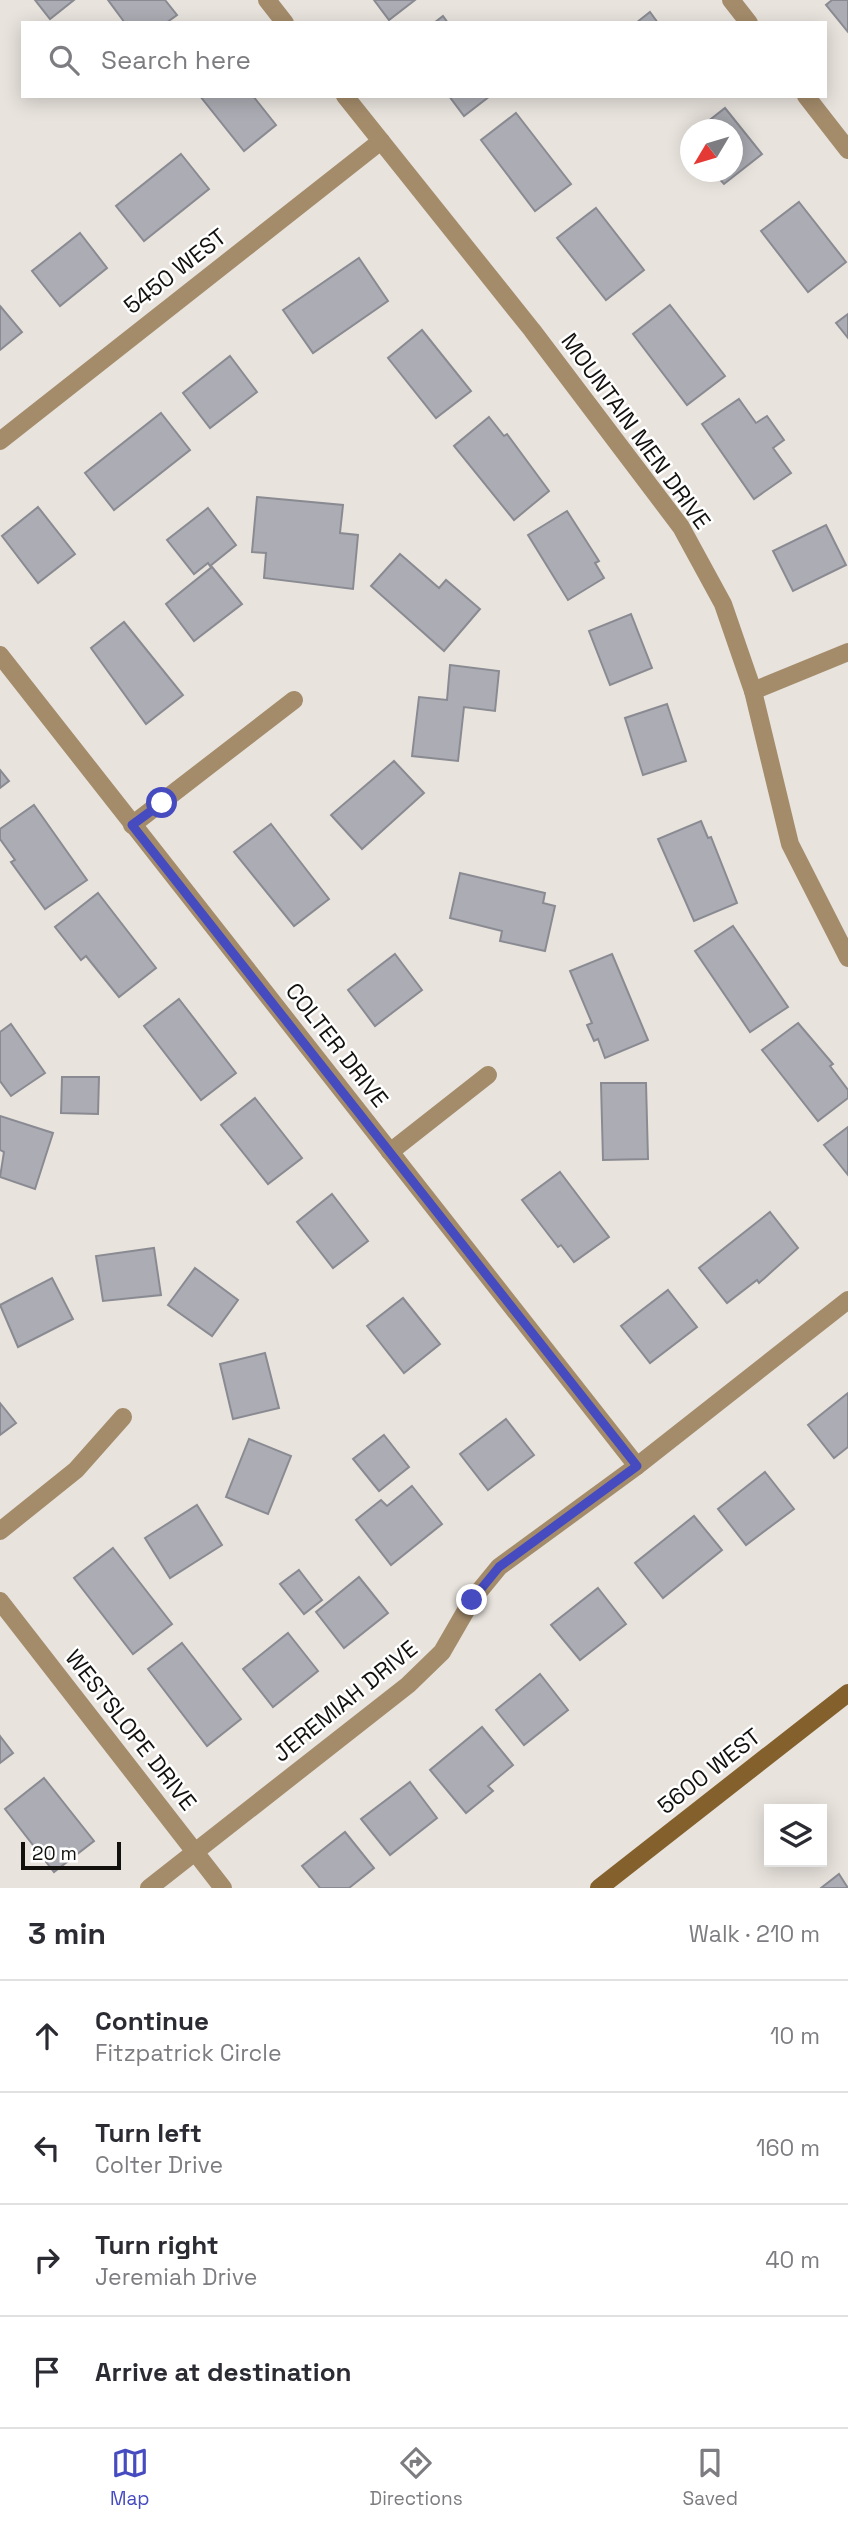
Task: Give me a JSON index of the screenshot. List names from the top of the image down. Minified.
{"streets":{"main road":["5600 WEST"],"street":["5450 WEST","MOUNTAIN MEN DRIVE","COLTER DRIVE","JEREMIAH DRIVE","WESTSLOPE DRIVE"]},"crossings":[["5450 WEST","MOUNTAIN MEN DRIVE"],["COLTER DRIVE","JEREMIAH DRIVE"],["JEREMIAH DRIVE","WESTSLOPE DRIVE"]],"scale_bar":"20 m","north":"bottom left","page":{"search":"Search here","scale":"20 m","heading":["3 min","Walk · 210 m"],"list":[["Continue","Fitzpatrick Circle","10 m"],["Turn left","Colter Drive","160 m"],["Turn right","Jeremiah Drive","40 m"],"Arrive at destination"],"nav":["Map","Directions","Saved"]}}
